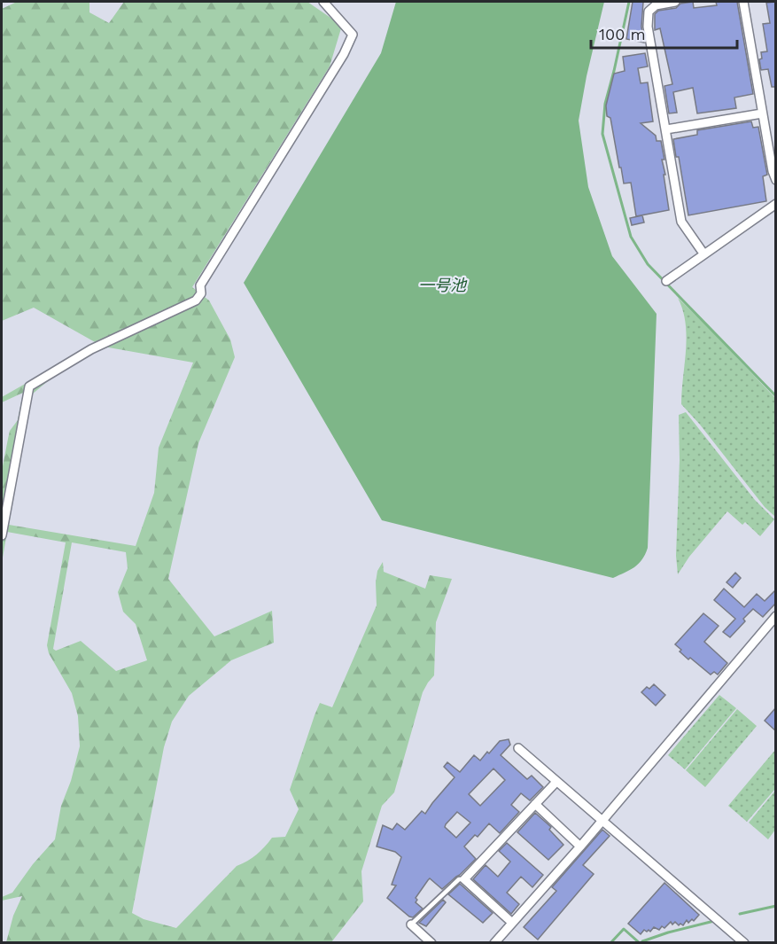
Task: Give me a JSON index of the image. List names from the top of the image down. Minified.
{"water":["一号池"],"scale_bar":"100 m"}
